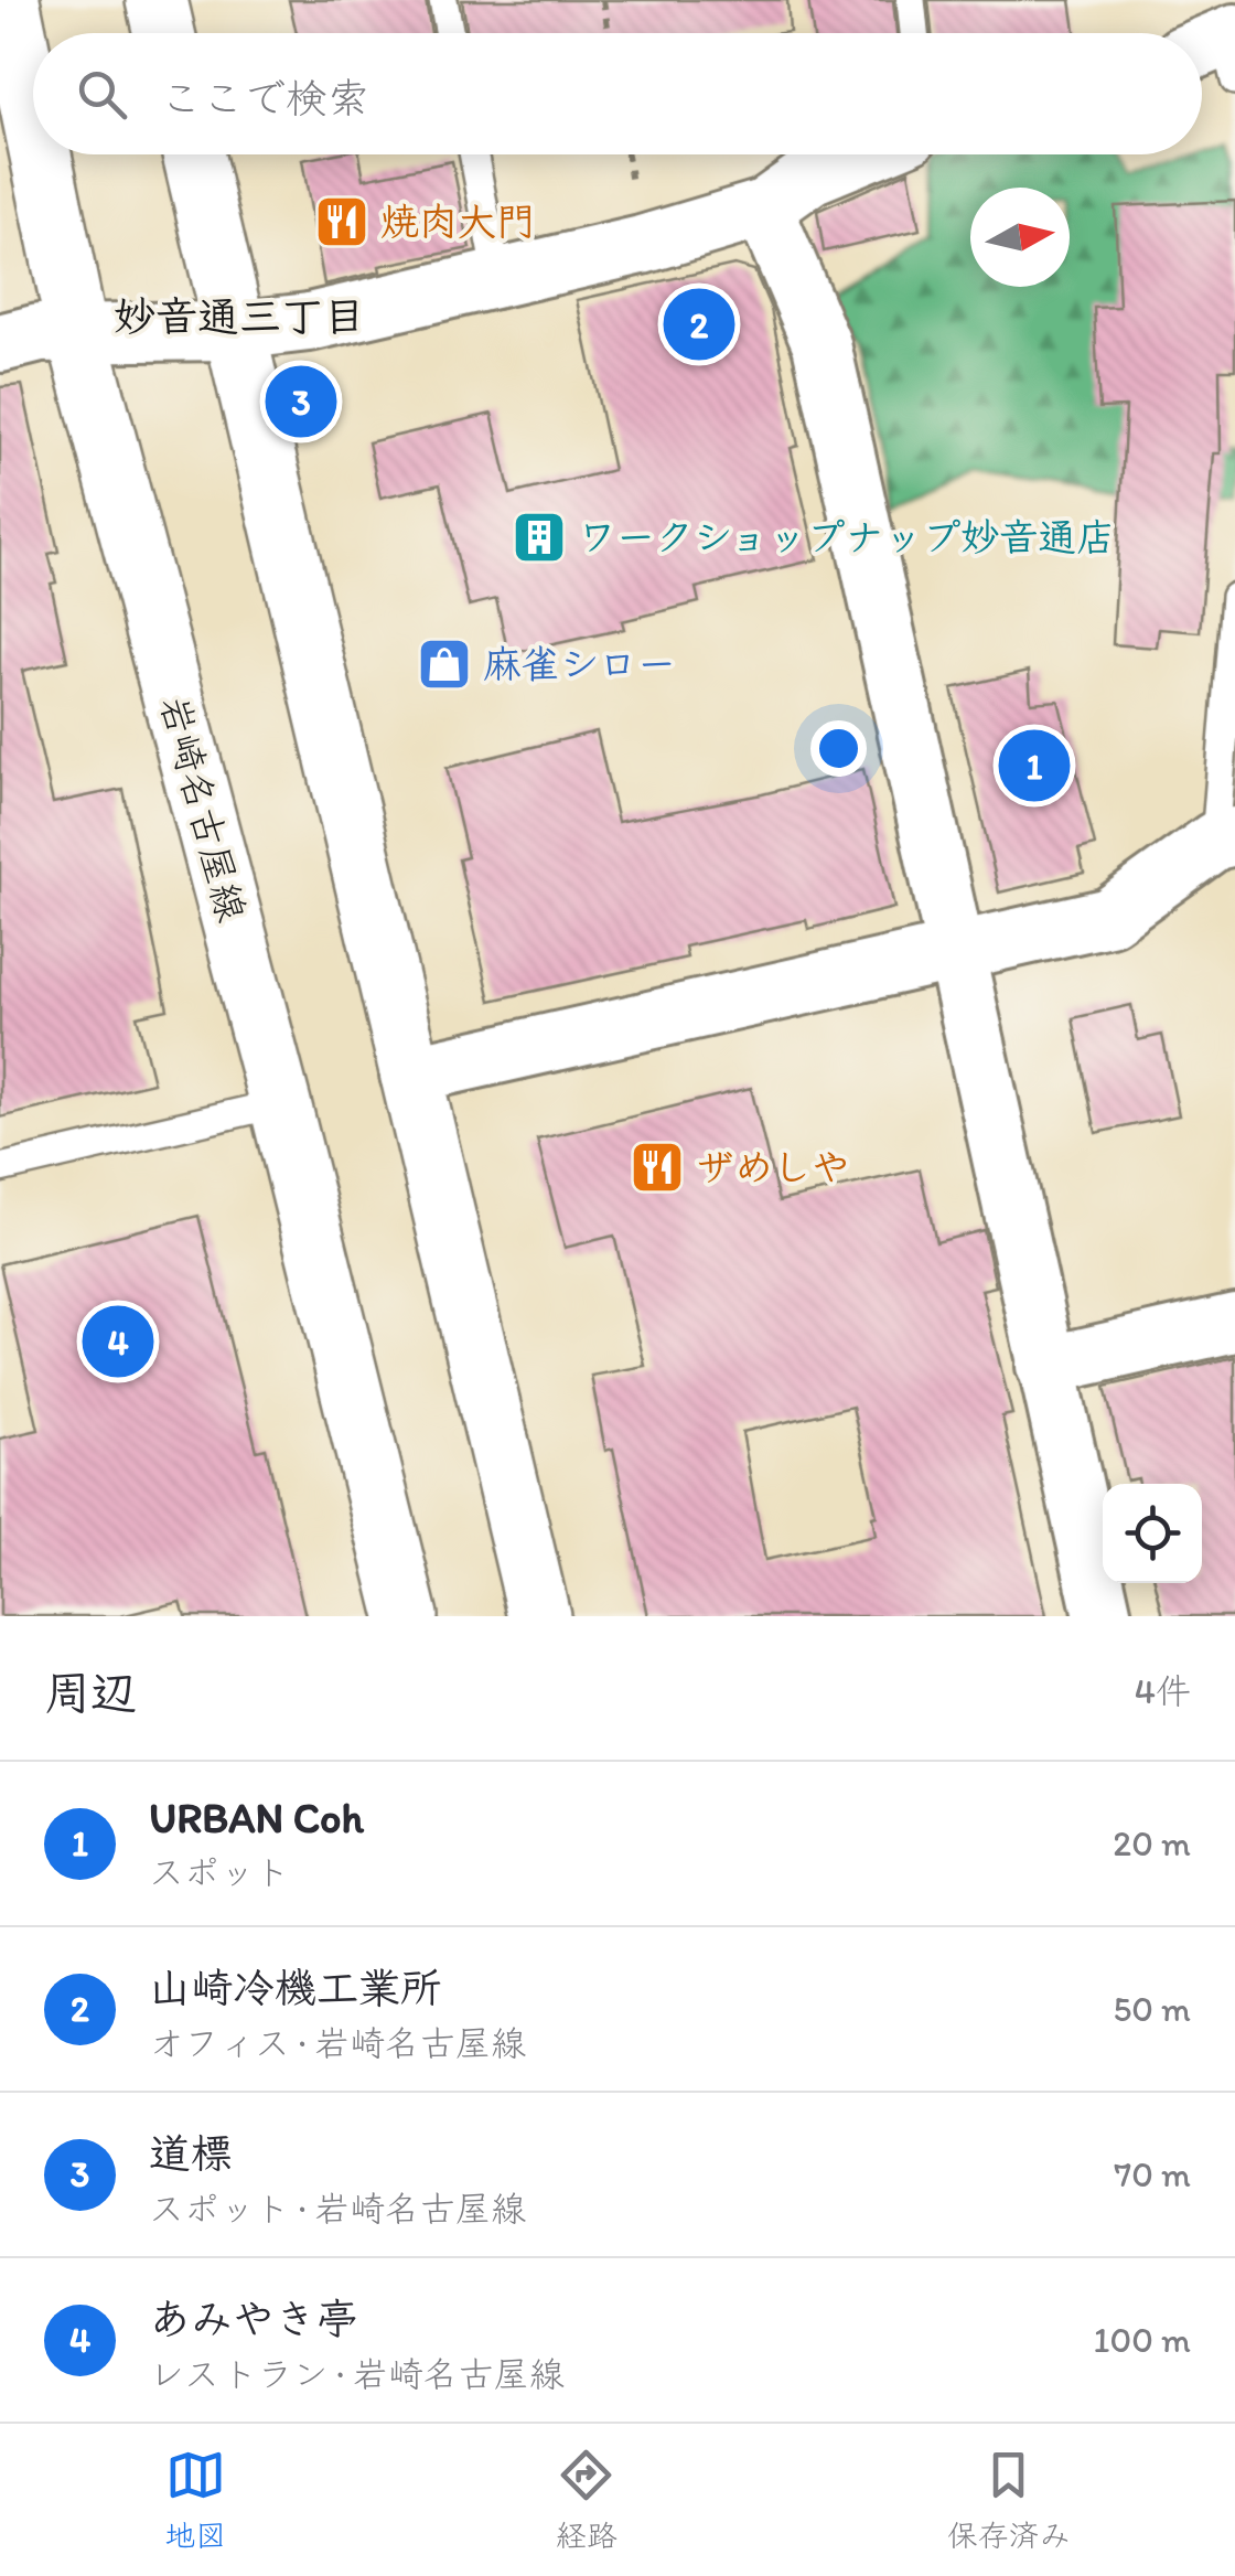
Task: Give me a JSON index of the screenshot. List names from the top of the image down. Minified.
{"streets":{"main road":["岩崎名古屋線"]},"districts":["妙音通三丁目"],"places":{"restaurant":["焼肉大門","ザめしや"],"building":["ワークショップナップ妙音通店"],"shop":["麻雀シロー"]},"north":"right","page":{"search":"ここで検索","pins":["2","3","1","4"],"heading":["周辺","4件"],"list":[{"mark":"1","name":"URBAN Coh","note":"スポット","value":"20 m"},{"mark":"2","name":"山崎冷機工業所","note":"オフィス · 岩崎名古屋線","value":"50 m"},{"mark":"3","name":"道標","note":"スポット · 岩崎名古屋線","value":"70 m"},{"mark":"4","name":"あみやき亭","note":"レストラン · 岩崎名古屋線","value":"100 m"}],"nav":["地図","経路","保存済み"]}}
